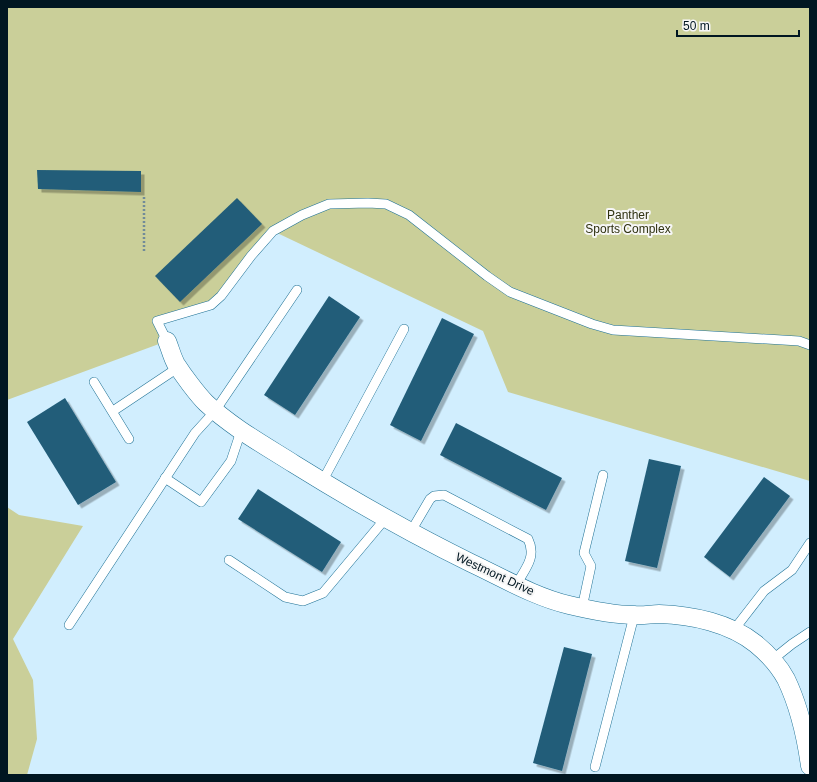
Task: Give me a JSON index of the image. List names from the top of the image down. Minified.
{"streets":{"street":["Westmont Drive"]},"parks":["Panther Sports Complex"],"scale_bar":"50 m"}
